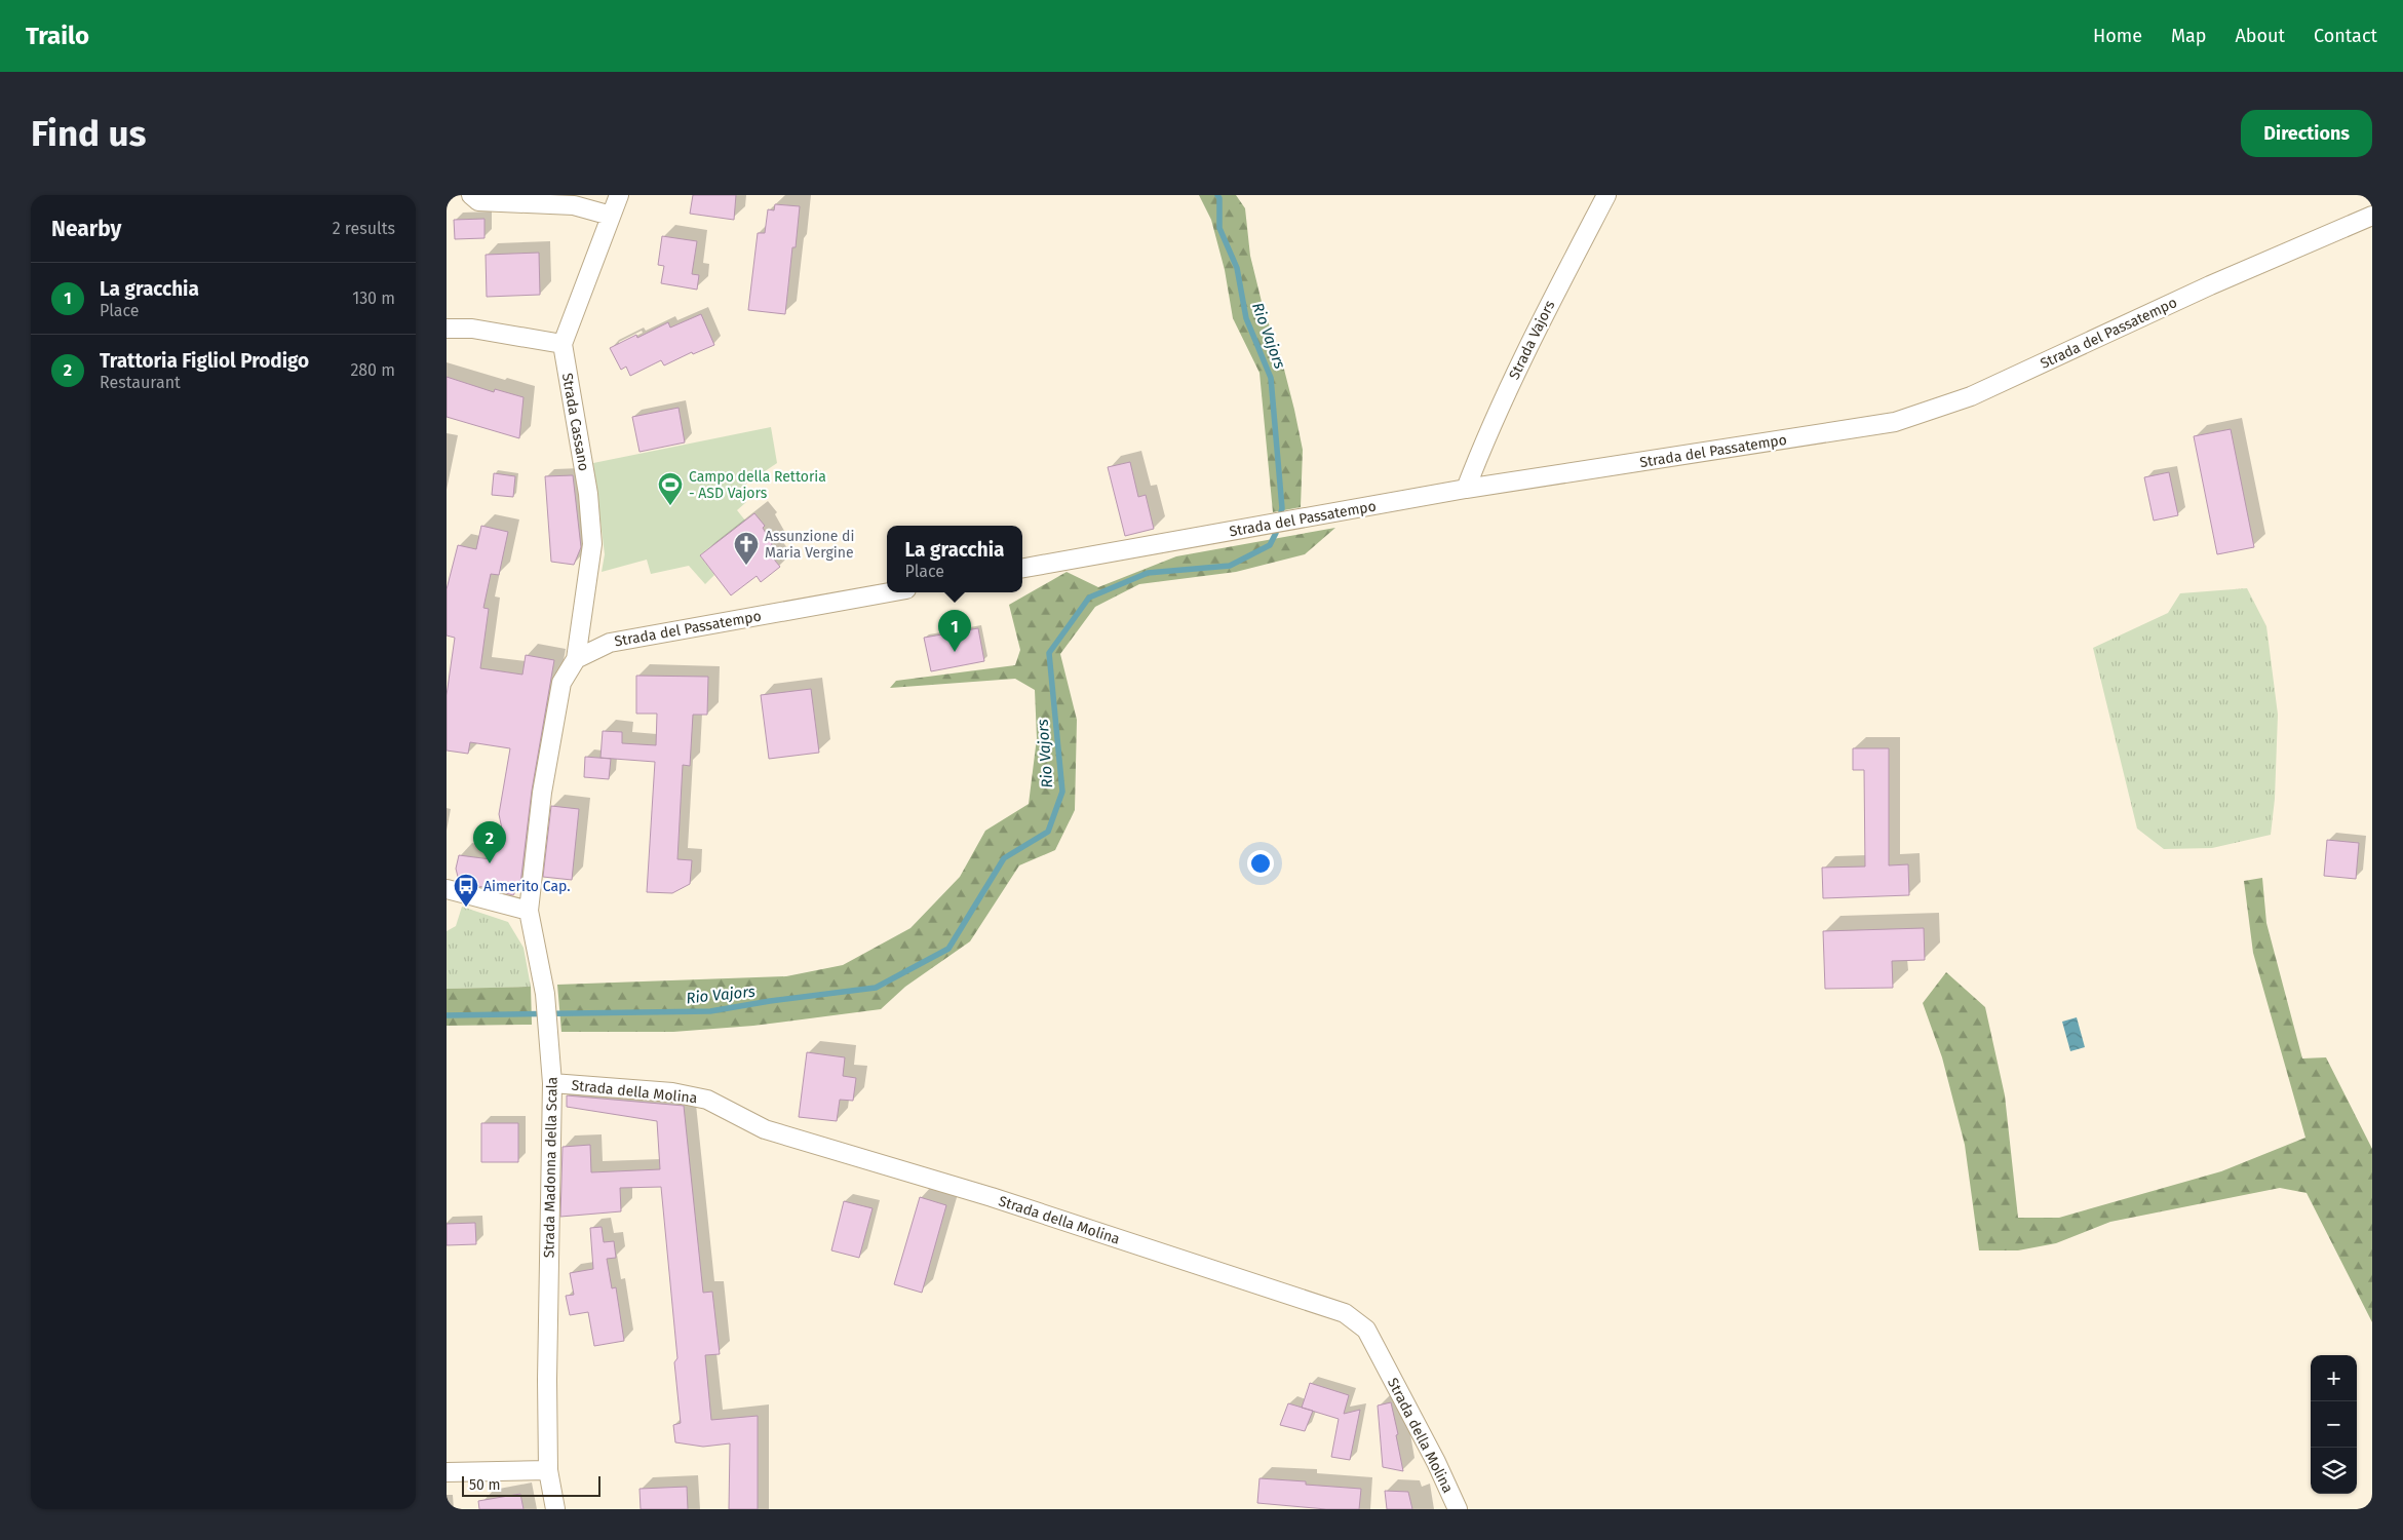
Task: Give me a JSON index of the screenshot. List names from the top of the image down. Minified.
{"streets":{"street":["Strada del Passatempo","Strada Vajors","Strada Cassano","Strada della Molina","Strada Madonna della Scala"]},"crossings":[["Strada del Passatempo","Strada Vajors"],["Strada del Passatempo","Strada Cassano"],["Strada della Molina","Strada Madonna della Scala"]],"water":["Rio Vajors"],"places":{"sports":["Campo della Rettoria - ASD Vajors"],"church":["Assunzione di Maria Vergine"],"bus stop":["Aimerito Cap."]},"scale_bar":"50 m","page":{"header":"Trailo","nav":["Home","Map","About","Contact"],"buttons":"Directions","title":"Find us","heading":["Nearby","2 results"],"list":[{"mark":"1","name":"La gracchia","note":"Place","value":"130 m"},{"mark":"2","name":"Trattoria Figliol Prodigo","note":"Restaurant","value":"280 m"}],"popup":["La gracchia","Place"],"pins":["1","2"],"map_buttons":["+","−"],"scale":"50 m"}}
